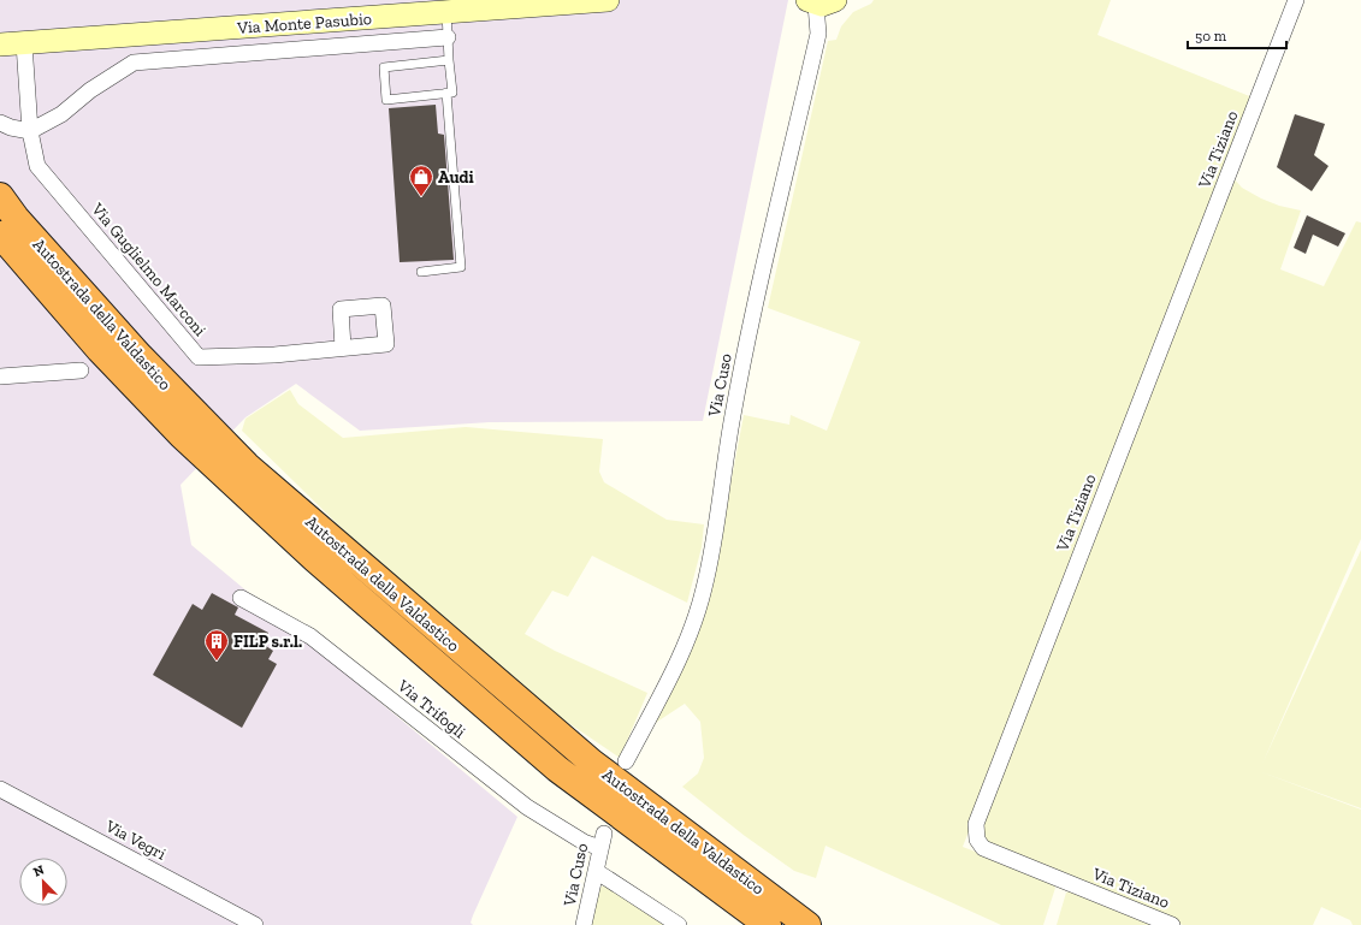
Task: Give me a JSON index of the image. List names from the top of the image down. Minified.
{"streets":{"highway":["Autostrada della Valdastico"],"main road":["Via Monte Pasubio"],"street":["Via Tiziano","Via Guglielmo Marconi","Via Cuso","Via Trifogli","Via Vegri"]},"crossings":[["Via Monte Pasubio","Via Guglielmo Marconi"],["Via Cuso","Via Trifogli"]],"places":{"shop":["Audi"],"building":["FILP s.r.l."]},"scale_bar":"50 m","north":"top left"}
